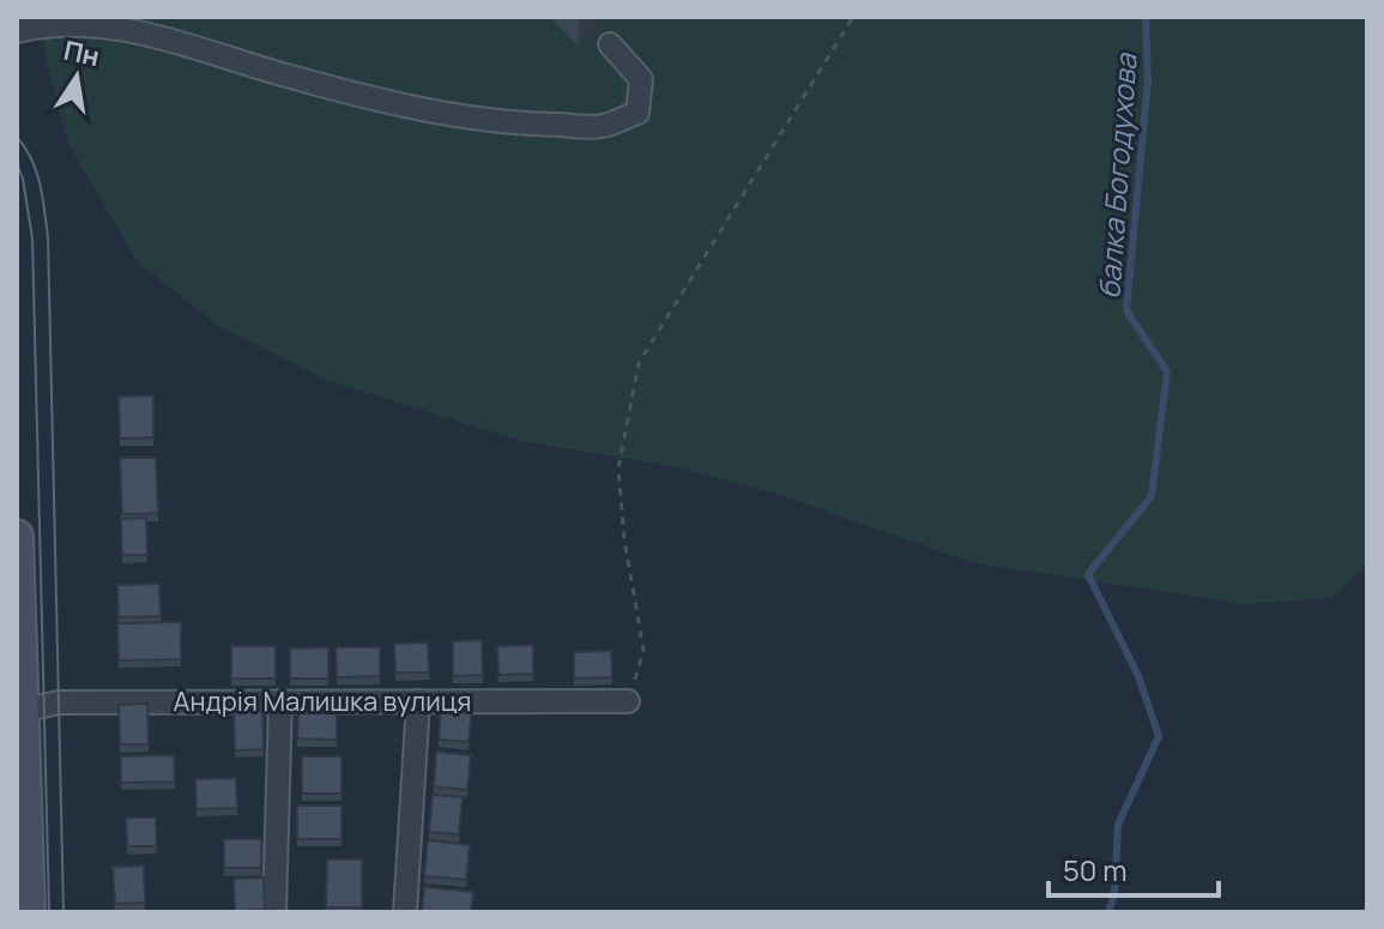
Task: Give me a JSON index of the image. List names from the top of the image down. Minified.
{"streets":{"street":["Андрія Малишка вулиця"]},"water":["балка Богодухова"],"scale_bar":"50 m","north":"top"}
